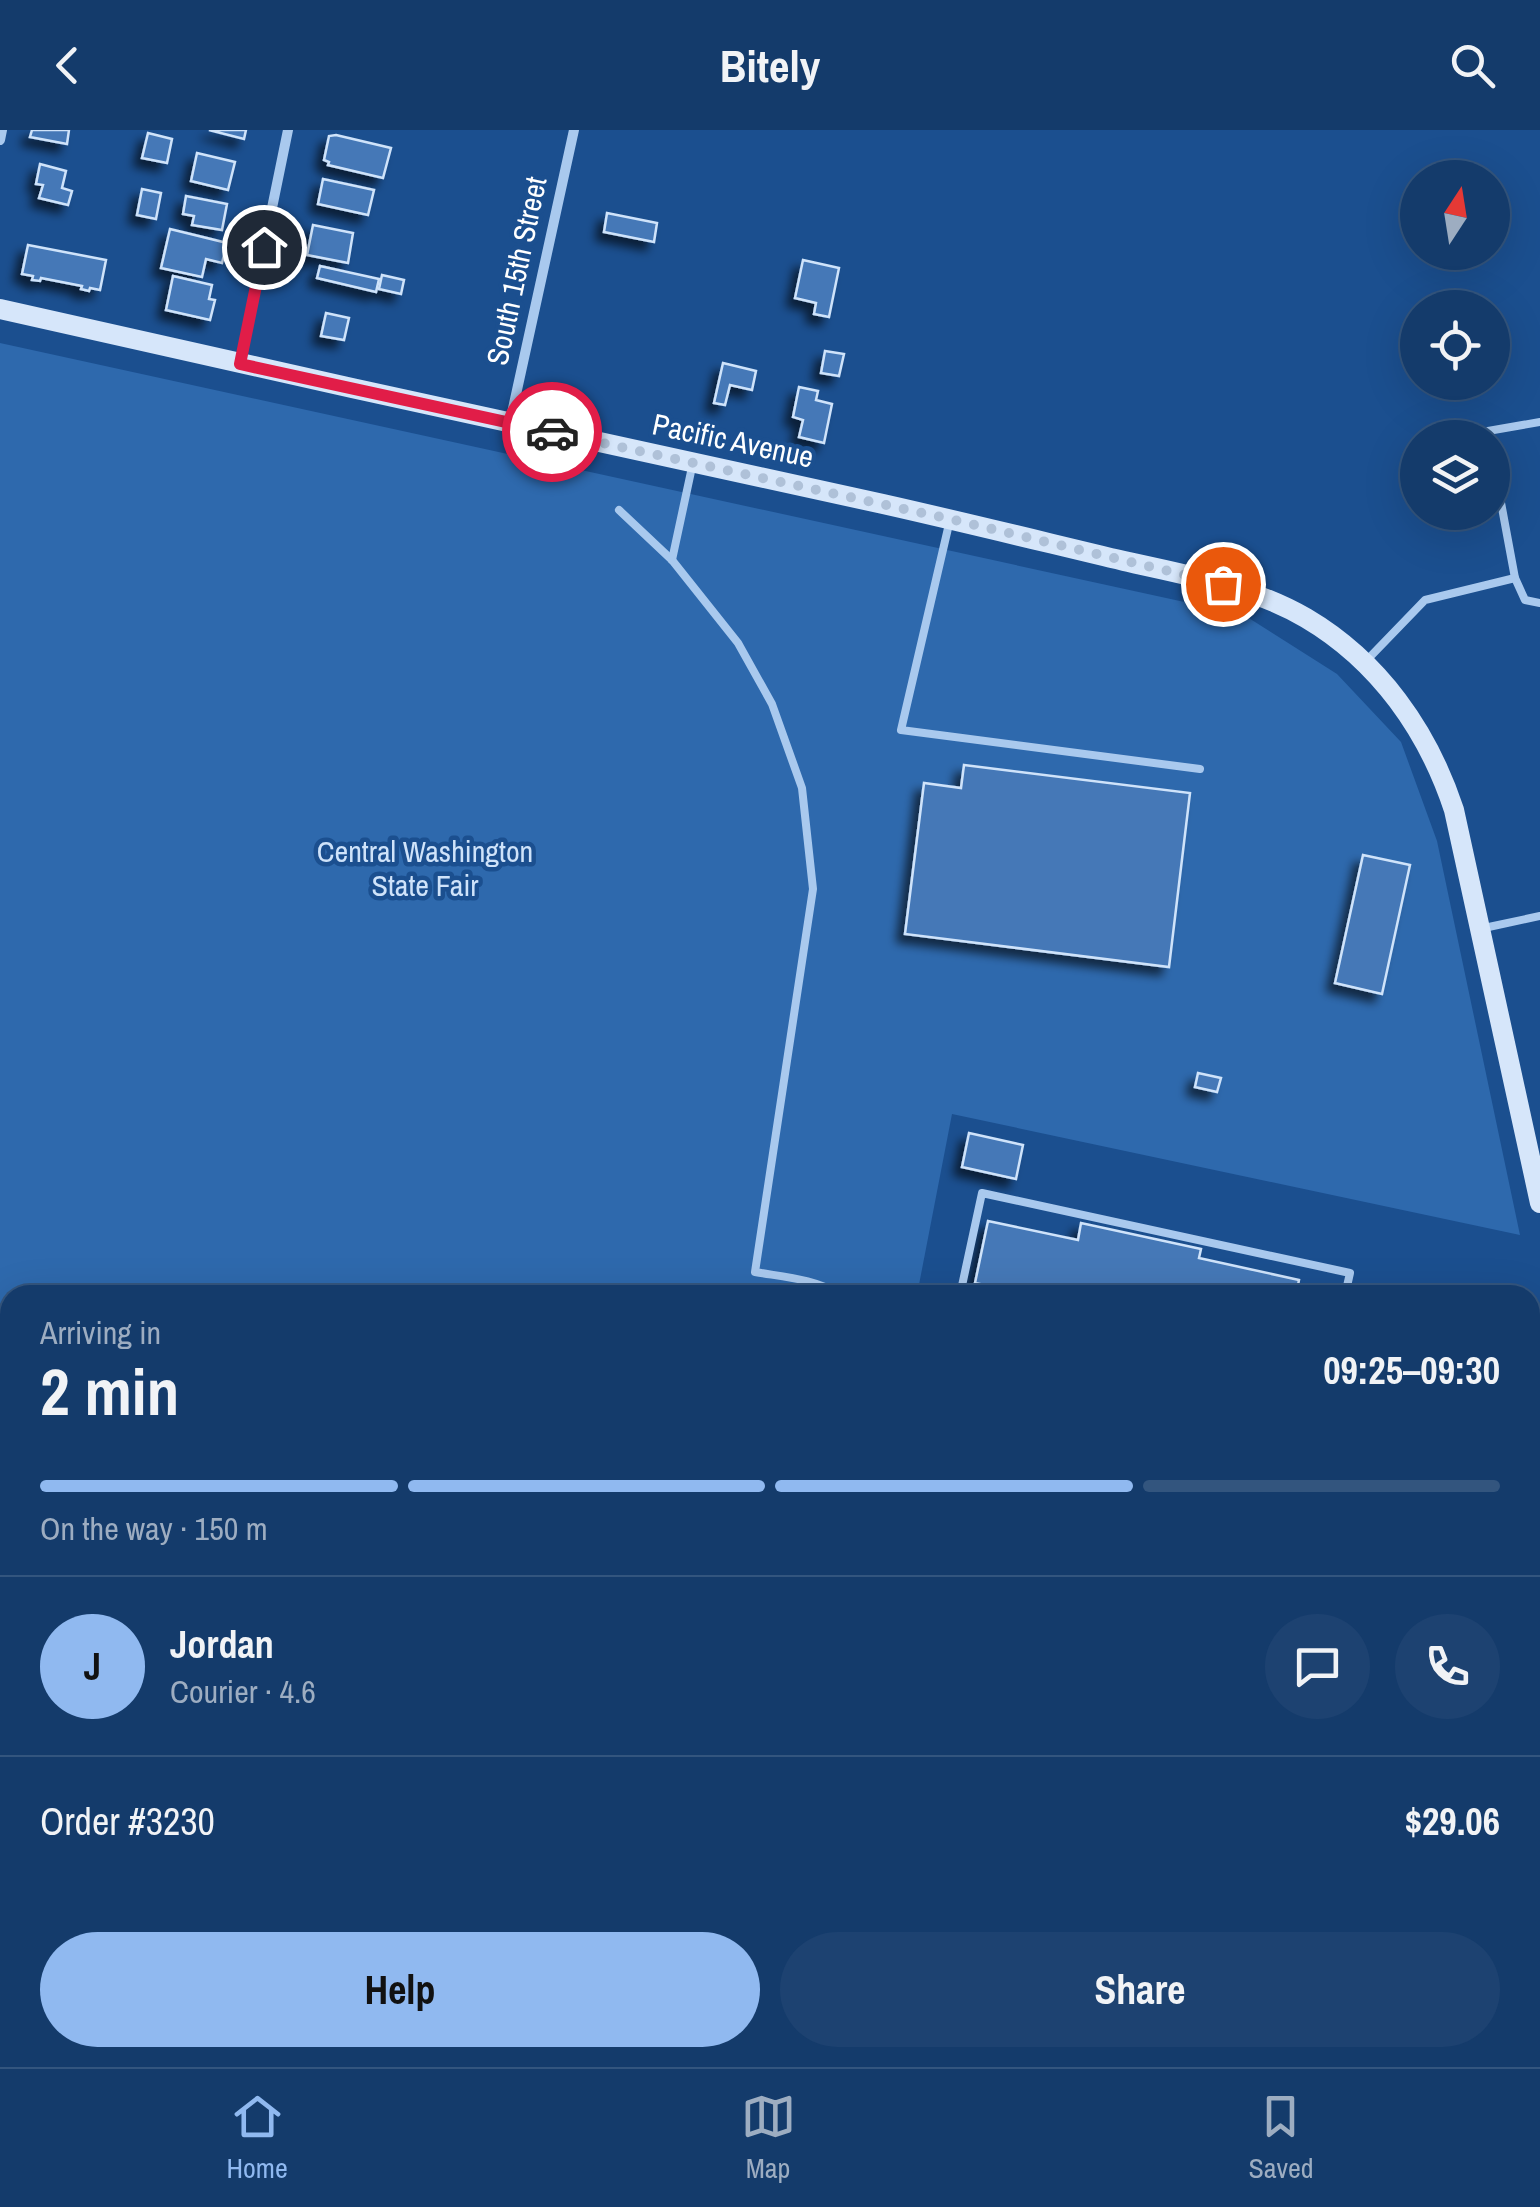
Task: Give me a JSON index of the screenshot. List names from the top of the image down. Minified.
{"streets":{"street":["South 15th Street","Pacific Avenue"]},"crossings":[["South 15th Street","Pacific Avenue"]],"parks":["Central Washington State Fair"],"north":"top","page":{"header":"Bitely","heading":["2 min","Arriving in","09:25–09:30"],"panel":["Jordan","Courier · 4.6","Order #3230","$29.06"],"bar":"On the way · 150 m","round":"J","buttons":["Help","Share"],"tabs":["Home","Map","Saved"]}}
